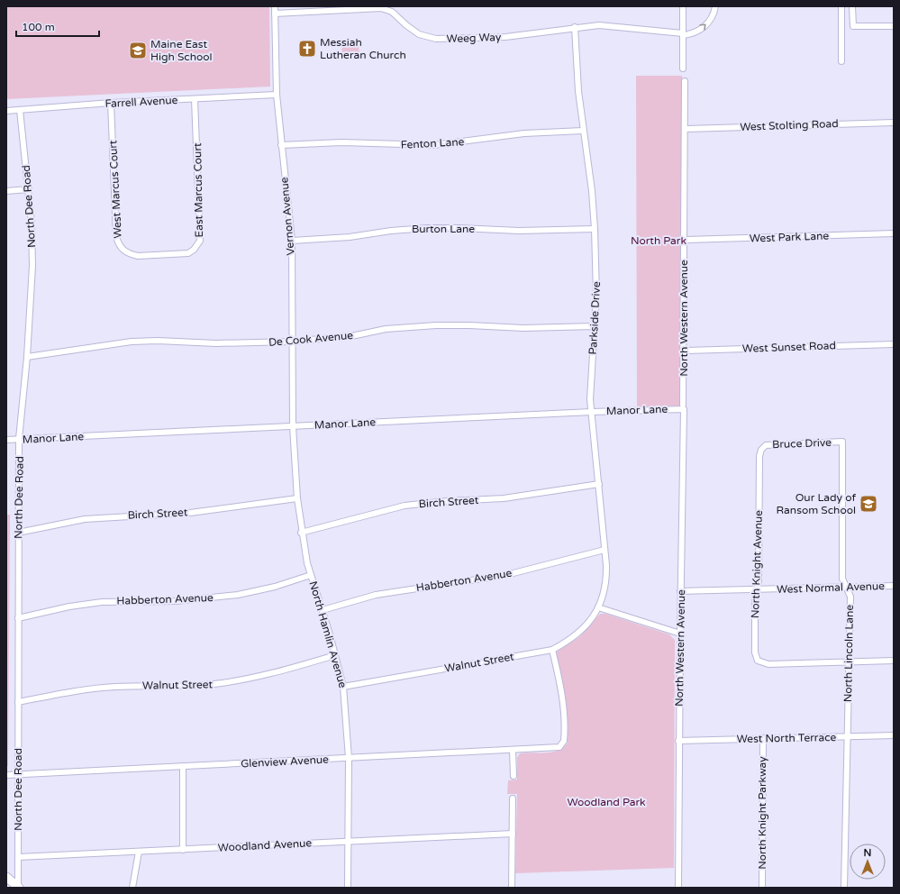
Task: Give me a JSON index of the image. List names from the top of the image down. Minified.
{"streets":{"street":["Weeg Way","Farrell Avenue","West Stolting Road","Fenton Lane","West Marcus Court","East Marcus Court","North Dee Road","Vernon Avenue","Burton Lane","West Park Lane","Parkside Drive","North Western Avenue","De Cook Avenue","West Sunset Road","Manor Lane","Bruce Drive","Birch Street","North Knight Avenue","Habberton Avenue","West Normal Avenue","North Hamlin Avenue","North Lincoln Lane","Walnut Street","West North Terrace","Glenview Avenue","North Knight Parkway","Woodland Avenue"]},"crossings":[["Weeg Way","Vernon Avenue"],["Weeg Way","Parkside Drive"],["Farrell Avenue","West Marcus Court"],["Farrell Avenue","East Marcus Court"],["Farrell Avenue","North Dee Road"],["Farrell Avenue","Vernon Avenue"],["West Stolting Road","North Western Avenue"],["Fenton Lane","Vernon Avenue"],["Fenton Lane","Parkside Drive"],["West Marcus Court","East Marcus Court"],["North Dee Road","De Cook Avenue"],["North Dee Road","Manor Lane"],["North Dee Road","Birch Street"],["North Dee Road","Habberton Avenue"],["North Dee Road","Walnut Street"],["North Dee Road","Glenview Avenue"],["North Dee Road","Woodland Avenue"],["Vernon Avenue","Burton Lane"],["Vernon Avenue","De Cook Avenue"],["Vernon Avenue","Manor Lane"],["Vernon Avenue","North Hamlin Avenue"],["Burton Lane","Parkside Drive"],["West Park Lane","North Western Avenue"],["Parkside Drive","De Cook Avenue"],["Parkside Drive","Manor Lane"],["Parkside Drive","Birch Street"],["Parkside Drive","Habberton Avenue"],["Parkside Drive","Walnut Street"],["North Western Avenue","West Sunset Road"],["North Western Avenue","Manor Lane"],["North Western Avenue","West Normal Avenue"],["North Western Avenue","West North Terrace"],["Manor Lane","North Hamlin Avenue"],["Bruce Drive","North Knight Avenue"],["Bruce Drive","North Lincoln Lane"],["Birch Street","North Hamlin Avenue"],["North Knight Avenue","West Normal Avenue"],["North Knight Avenue","North Lincoln Lane"],["Habberton Avenue","North Hamlin Avenue"],["West Normal Avenue","North Lincoln Lane"],["North Hamlin Avenue","Walnut Street"],["North Hamlin Avenue","Glenview Avenue"],["North Hamlin Avenue","Woodland Avenue"],["North Lincoln Lane","West North Terrace"],["Walnut Street","Glenview Avenue"],["West North Terrace","North Knight Parkway"]],"parks":["North Park","Woodland Park"],"places":{"church":["Messiah Lutheran Church"],"school or university":["Maine East High School","Our Lady of Ransom School"]},"scale_bar":"100 m","north":"top"}
